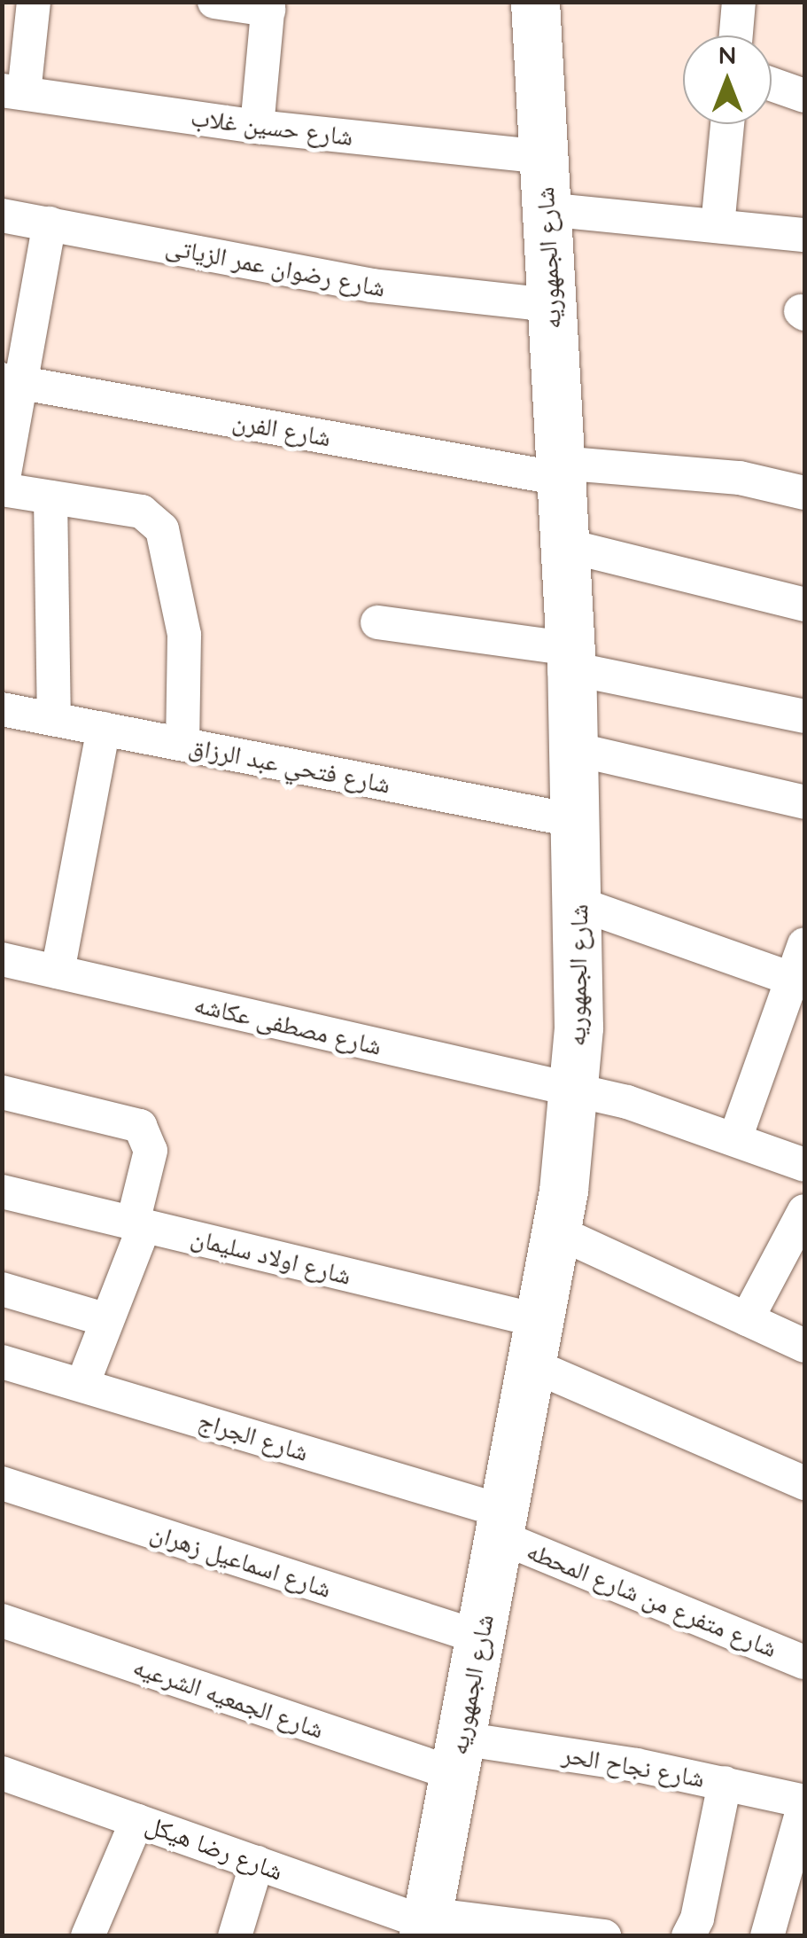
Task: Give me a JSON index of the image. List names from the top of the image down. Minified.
{"streets":{"main road":["شارع الجمهوريه"],"street":["شارع حسين غلاب","شارع رضوان عمر الزياتى","شارع الفرن","شارع فتحي عبد الرزاق","شارع مصطفى عكاشه","شارع اولاد سليمان","شارع الجراج","شارع اسماعيل زهران","شارع متفرع من شارع المحطه","شارع الجمعيه الشرعيه","شارع نجاح الحر","شارع رضا هيكل"]},"crossings":[["شارع حسين غلاب","شارع الجمهوريه"],["شارع الجمهوريه","شارع رضوان عمر الزياتى"],["شارع الجمهوريه","شارع الفرن"],["شارع الجمهوريه","شارع فتحي عبد الرزاق"],["شارع الجمهوريه","شارع مصطفى عكاشه"],["شارع الجمهوريه","شارع اولاد سليمان"],["شارع الجمهوريه","شارع الجراج"],["شارع الجمهوريه","شارع اسماعيل زهران"],["شارع الجمهوريه","شارع متفرع من شارع المحطه"],["شارع الجمهوريه","شارع الجمعيه الشرعيه"],["شارع الجمهوريه","شارع نجاح الحر"],["شارع الجمهوريه","شارع رضا هيكل"],["شارع الجراج","شارع متفرع من شارع المحطه"],["شارع الجمعيه الشرعيه","شارع نجاح الحر"]],"north":"top"}
